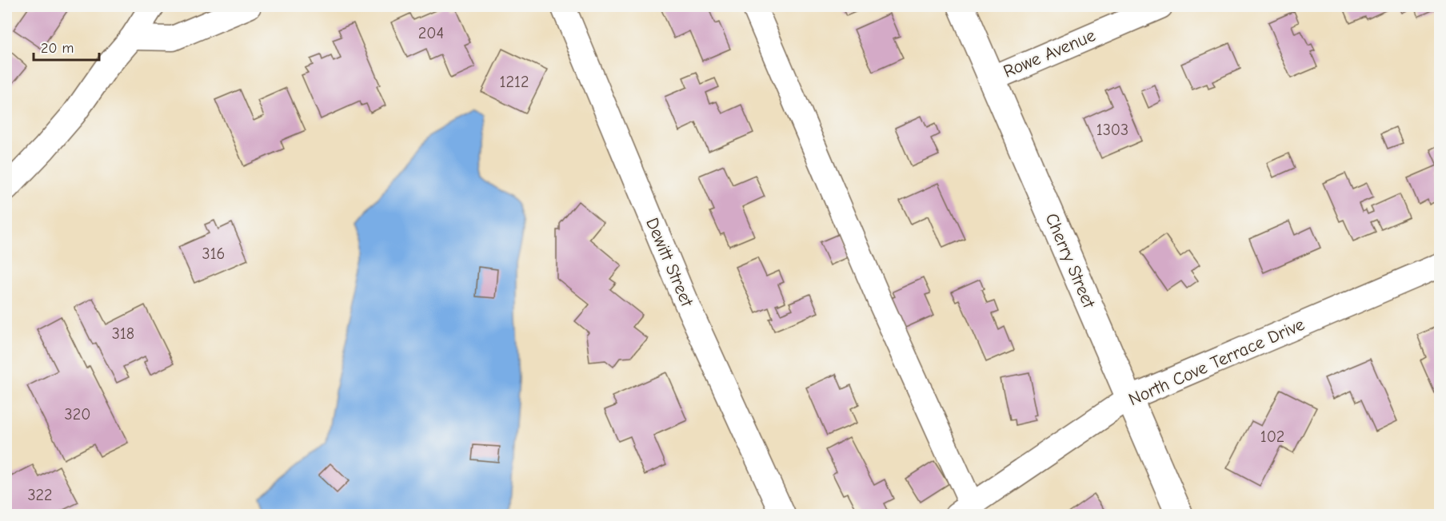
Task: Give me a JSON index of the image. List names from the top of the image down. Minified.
{"streets":{"street":["Rowe Avenue","Cherry Street","Dewitt Street","North Cove Terrace Drive"]},"crossings":[["Rowe Avenue","Cherry Street"],["Cherry Street","North Cove Terrace Drive"]],"house_numbers":["204","1212","1303","316","318","320","102","322"],"scale_bar":"20 m"}
